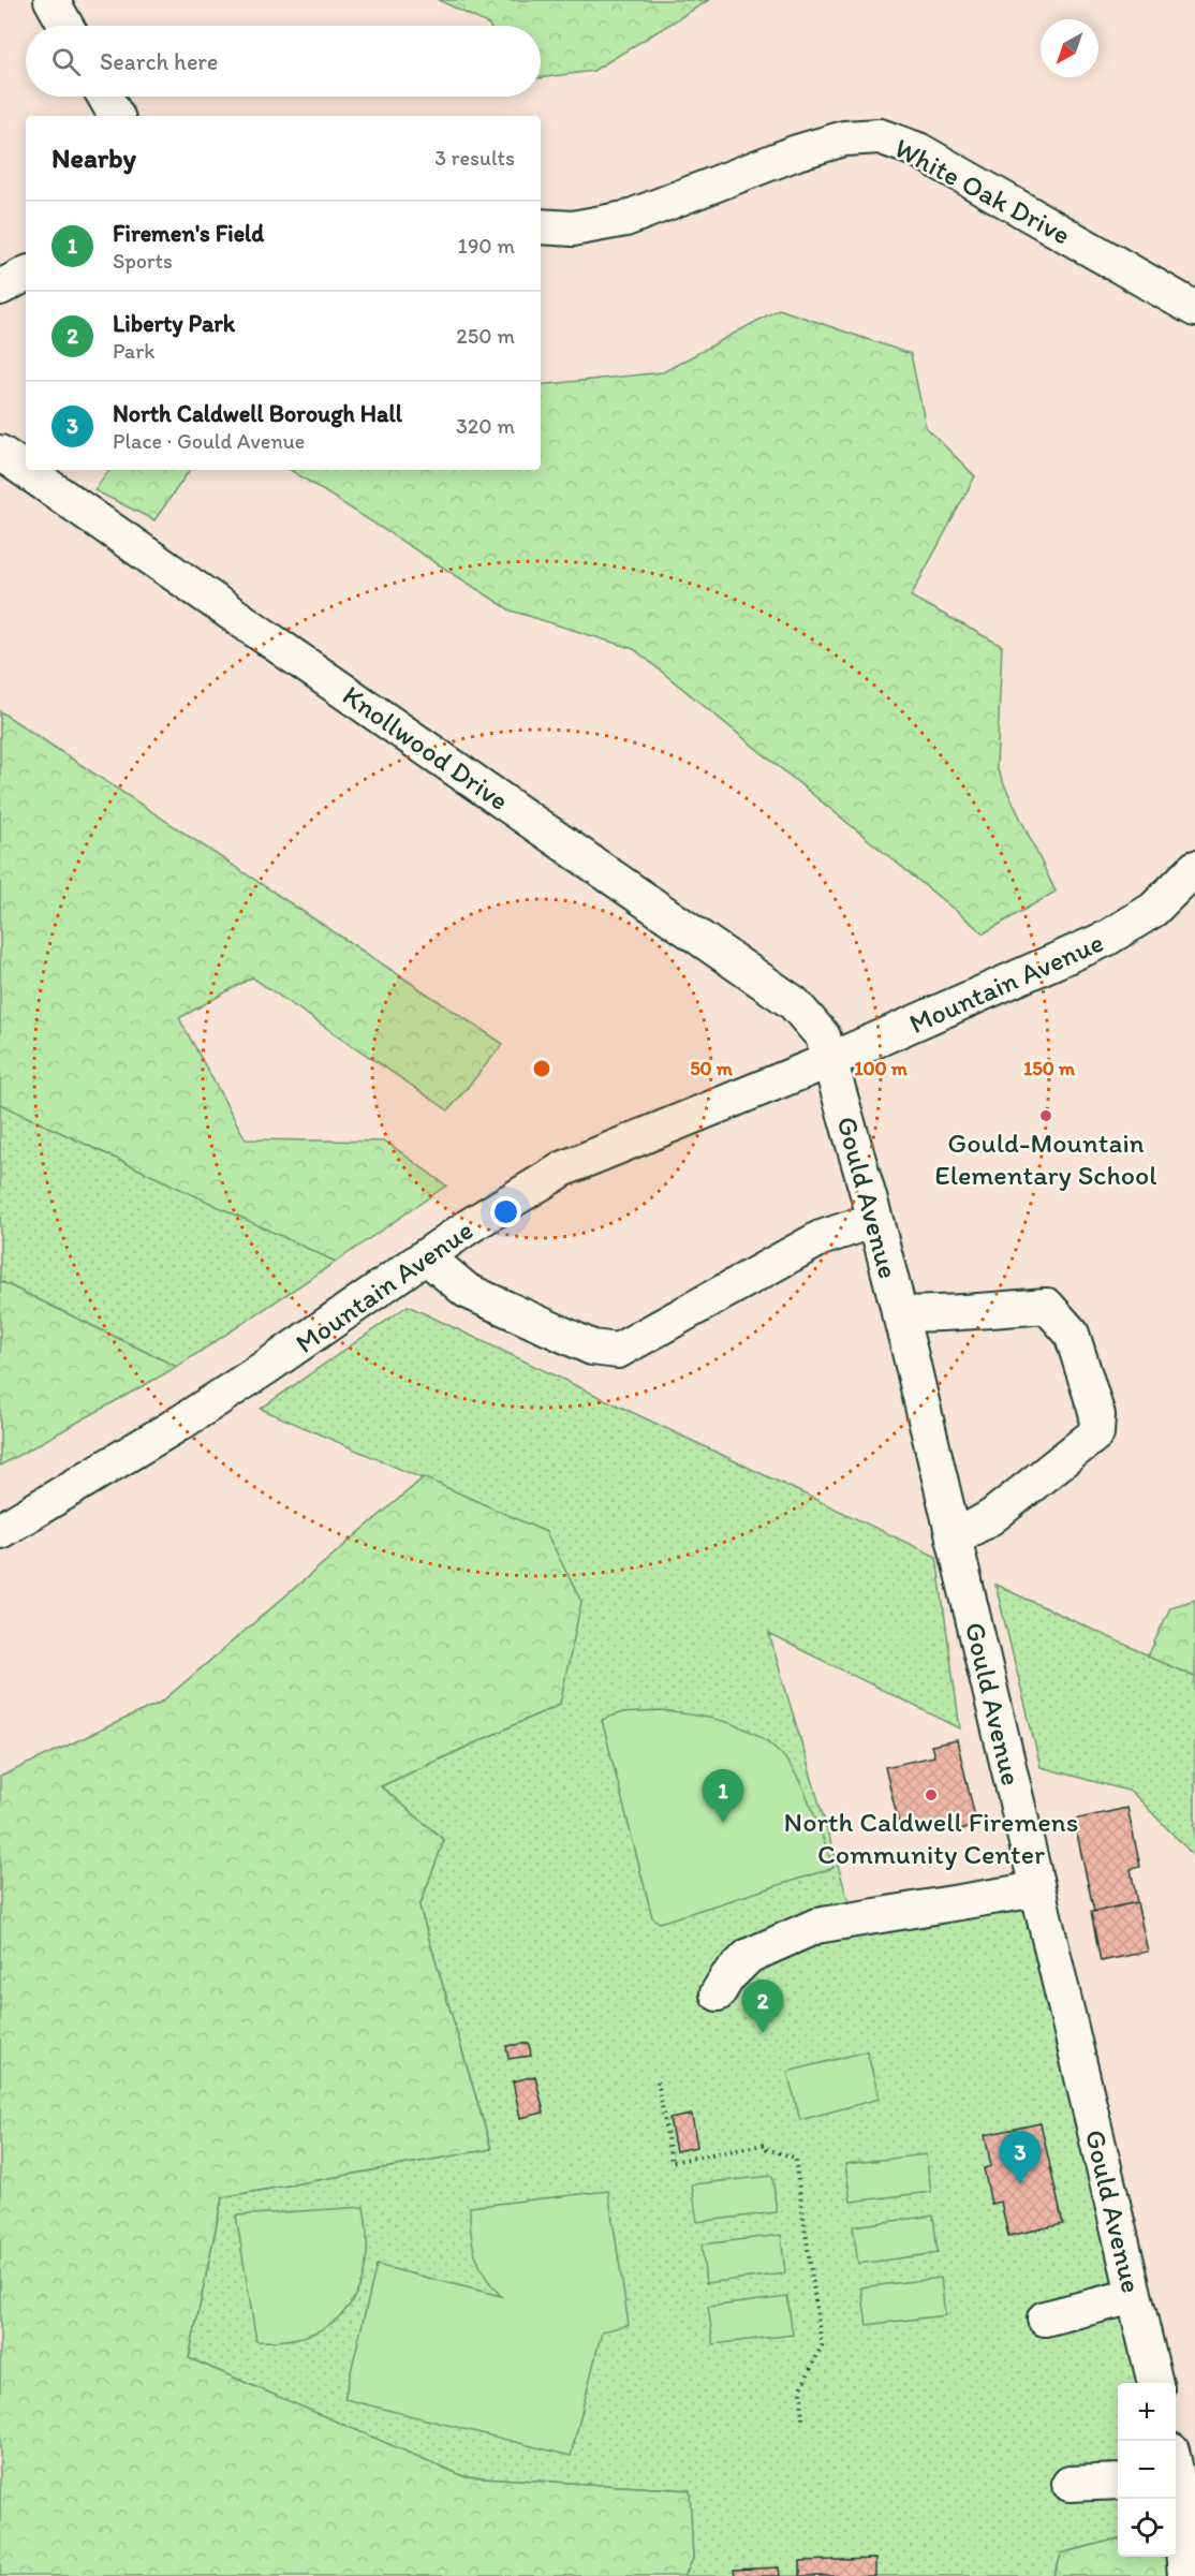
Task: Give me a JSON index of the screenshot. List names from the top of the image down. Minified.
{"streets":{"street":["White Oak Drive","Knollwood Drive","Mountain Avenue","Gould Avenue"]},"crossings":[["Knollwood Drive","Mountain Avenue"],["Knollwood Drive","Gould Avenue"],["Mountain Avenue","Gould Avenue"]],"places":["Gould-Mountain Elementary School","North Caldwell Firemens Community Center"],"north":"bottom left","page":{"search":"Search here","heading":["Nearby","3 results"],"list":[{"mark":"1","name":"Firemen's Field","note":"Sports","value":"190 m"},{"mark":"2","name":"Liberty Park","note":"Park","value":"250 m"},{"mark":"3","name":"North Caldwell Borough Hall","note":"Place · Gould Avenue","value":"320 m"}],"pins":["1","2","3"],"map_buttons":["+","−"]},"rings":["50 m","100 m","150 m"]}
